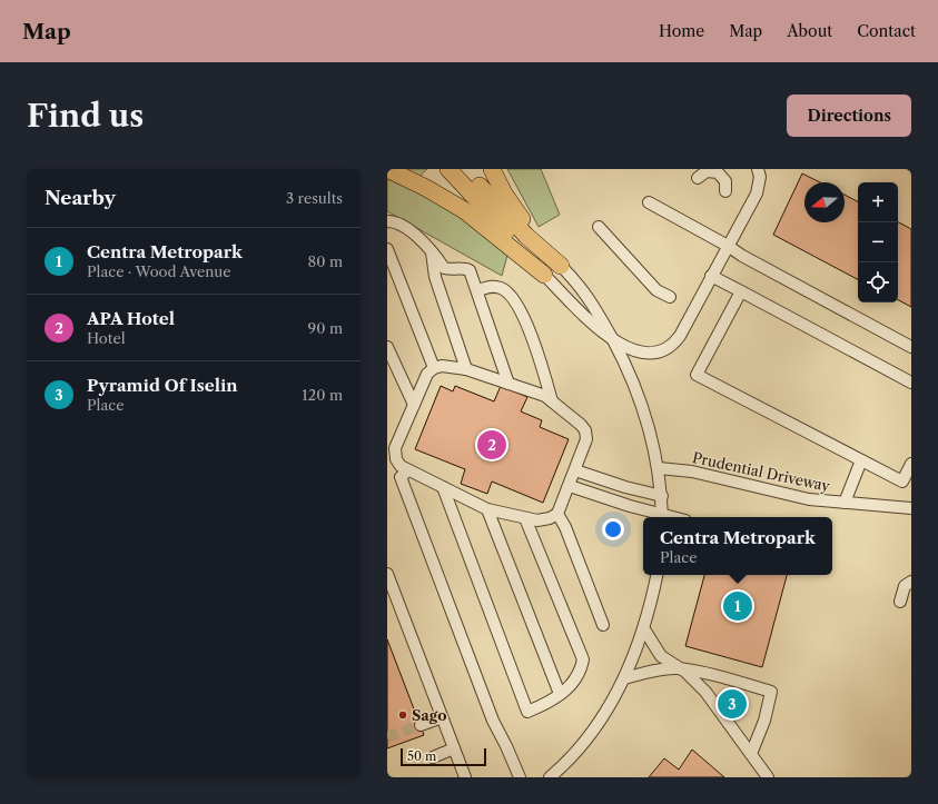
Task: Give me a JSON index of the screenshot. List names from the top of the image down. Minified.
{"streets":{"street":["Prudential Driveway"]},"places":["Sago"],"scale_bar":"50 m","north":"left","page":{"header":"Map","nav":["Home","Map","About","Contact"],"buttons":"Directions","title":"Find us","heading":["Nearby","3 results"],"map_buttons":["+","−"],"list":[{"mark":"1","name":"Centra Metropark","note":"Place · Wood Avenue","value":"80 m"},{"mark":"2","name":"APA Hotel","note":"Hotel","value":"90 m"},{"mark":"3","name":"Pyramid Of Iselin","note":"Place","value":"120 m"}],"pins":["2","1","3"],"popup":["Centra Metropark","Place"],"scale":"50 m"}}
